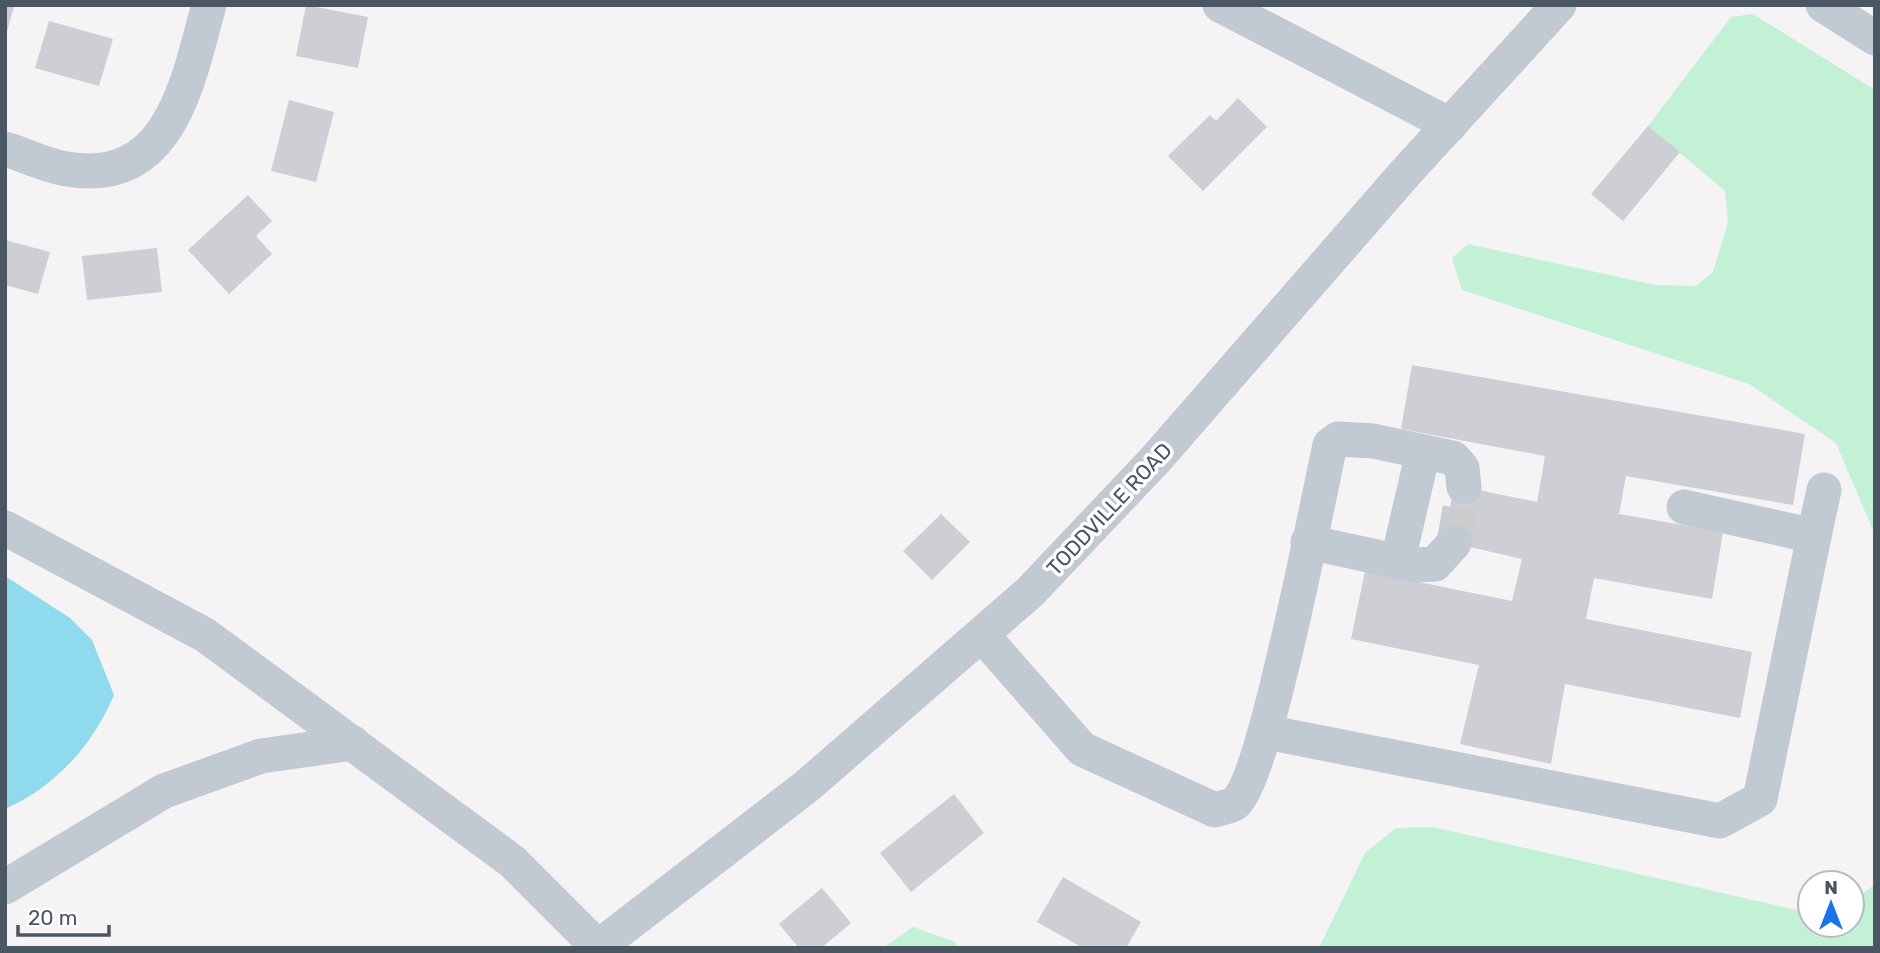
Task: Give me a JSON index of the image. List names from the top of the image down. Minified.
{"streets":{"street":["TODDVILLE ROAD"]},"scale_bar":"20 m","north":"top"}
